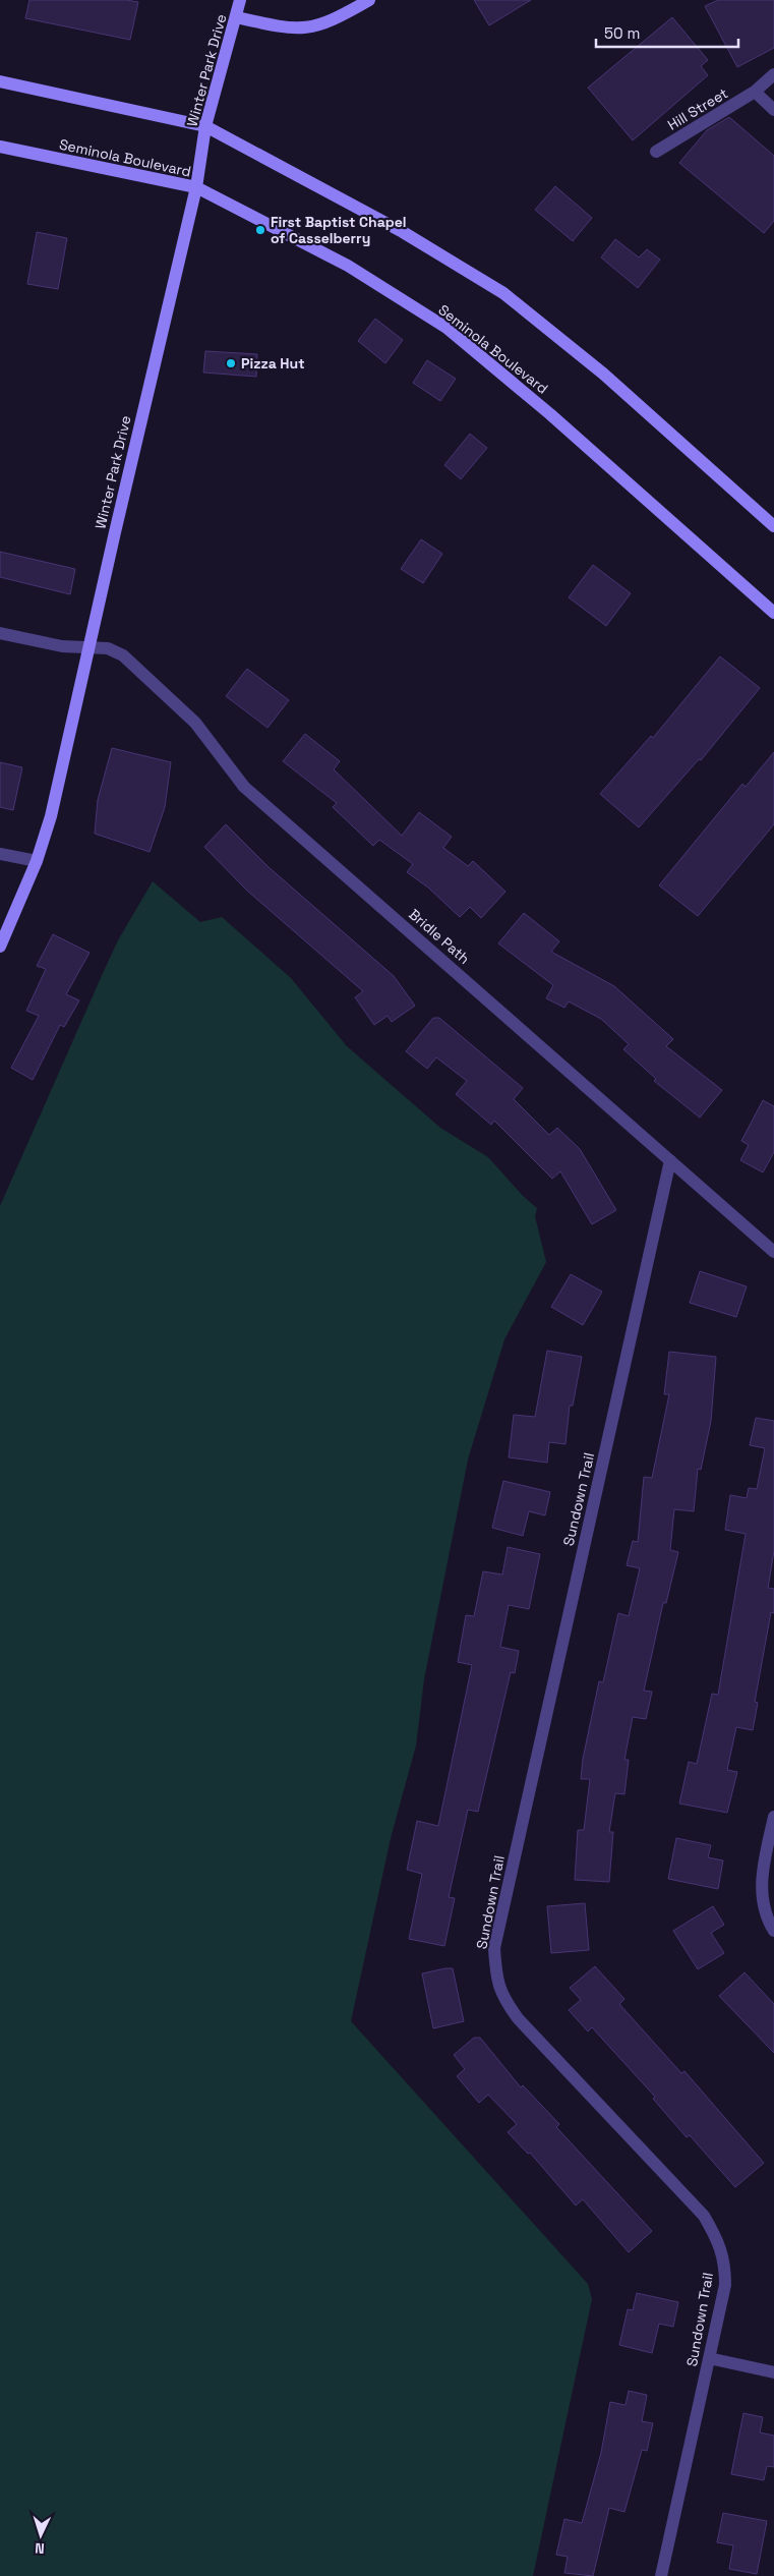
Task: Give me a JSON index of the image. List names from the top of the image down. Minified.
{"streets":{"main road":["Winter Park Drive","Seminola Boulevard"],"street":["Hill Street","Bridle Path","Sundown Trail"]},"crossings":[["Winter Park Drive","Seminola Boulevard"],["Winter Park Drive","Bridle Path"],["Bridle Path","Sundown Trail"]],"places":["First Baptist Chapel of Casselberry","Pizza Hut"],"scale_bar":"50 m","north":"bottom"}
